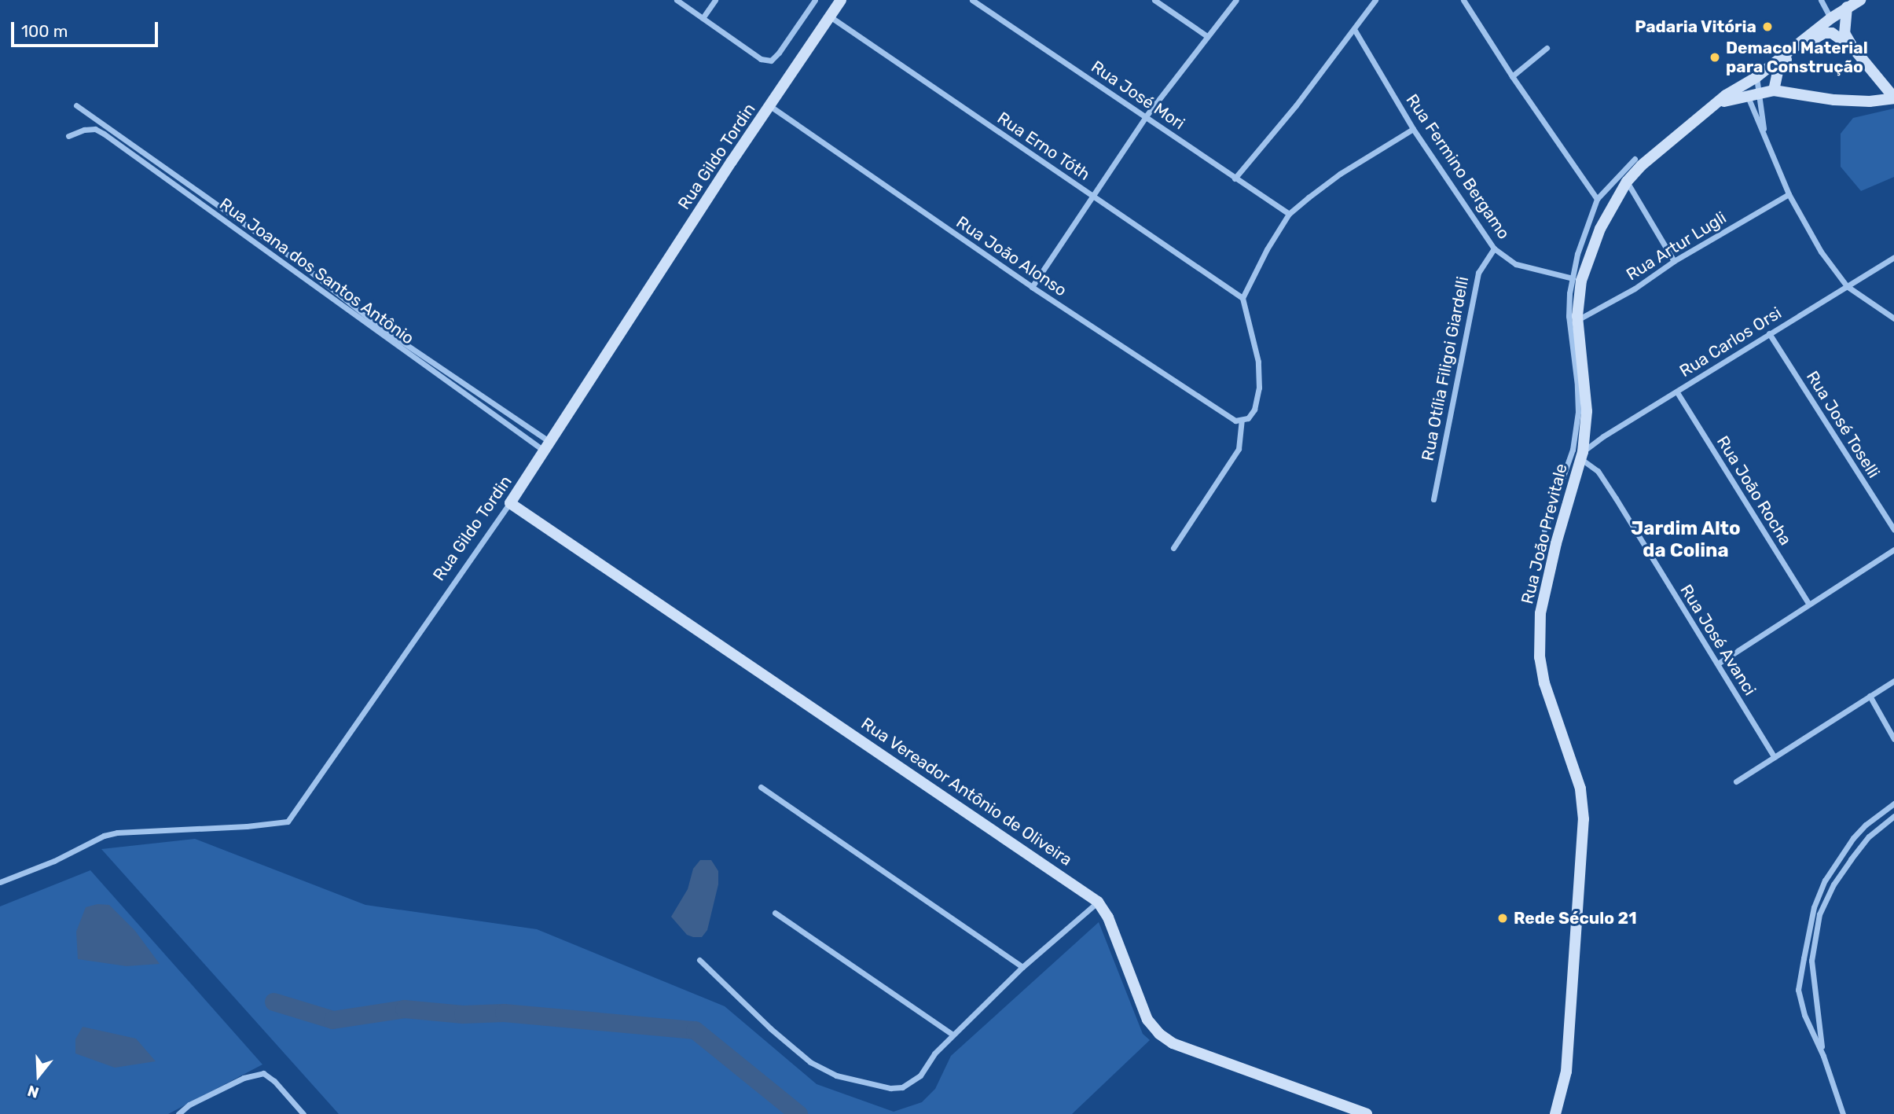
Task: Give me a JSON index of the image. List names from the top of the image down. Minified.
{"streets":{"main road":["Rua Gildo Tordin","Rua João Previtale","Rua Vereador Antônio de Oliveira"],"street":["Rua José Mori","Rua Erno Tóth","Rua Fermino Bergamo","Rua Artur Lugli","Rua João Alonso","Rua Joana dos Santos Antônio","Rua Carlos Orsi","Rua Otília Filigoi Giardelli","Rua José Toselli","Rua João Rocha","Rua José Avanci"]},"crossings":[["Rua Erno Tóth","Rua Gildo Tordin"],["Rua Gildo Tordin","Rua João Alonso"],["Rua Gildo Tordin","Rua Joana dos Santos Antônio"],["Rua Gildo Tordin","Rua Vereador Antônio de Oliveira"],["Rua Fermino Bergamo","Rua Otília Filigoi Giardelli"],["Rua Fermino Bergamo","Rua João Previtale"],["Rua Artur Lugli","Rua João Previtale"],["Rua Carlos Orsi","Rua José Toselli"],["Rua Carlos Orsi","Rua João Rocha"],["Rua Carlos Orsi","Rua João Previtale"],["Rua Carlos Orsi","Rua José Avanci"],["Rua João Previtale","Rua José Avanci"]],"districts":["Jardim Alto da Colina"],"places":["Padaria Vitória","Demacol Material para Construção","Rede Século 21"],"scale_bar":"100 m","north":"bottom"}
